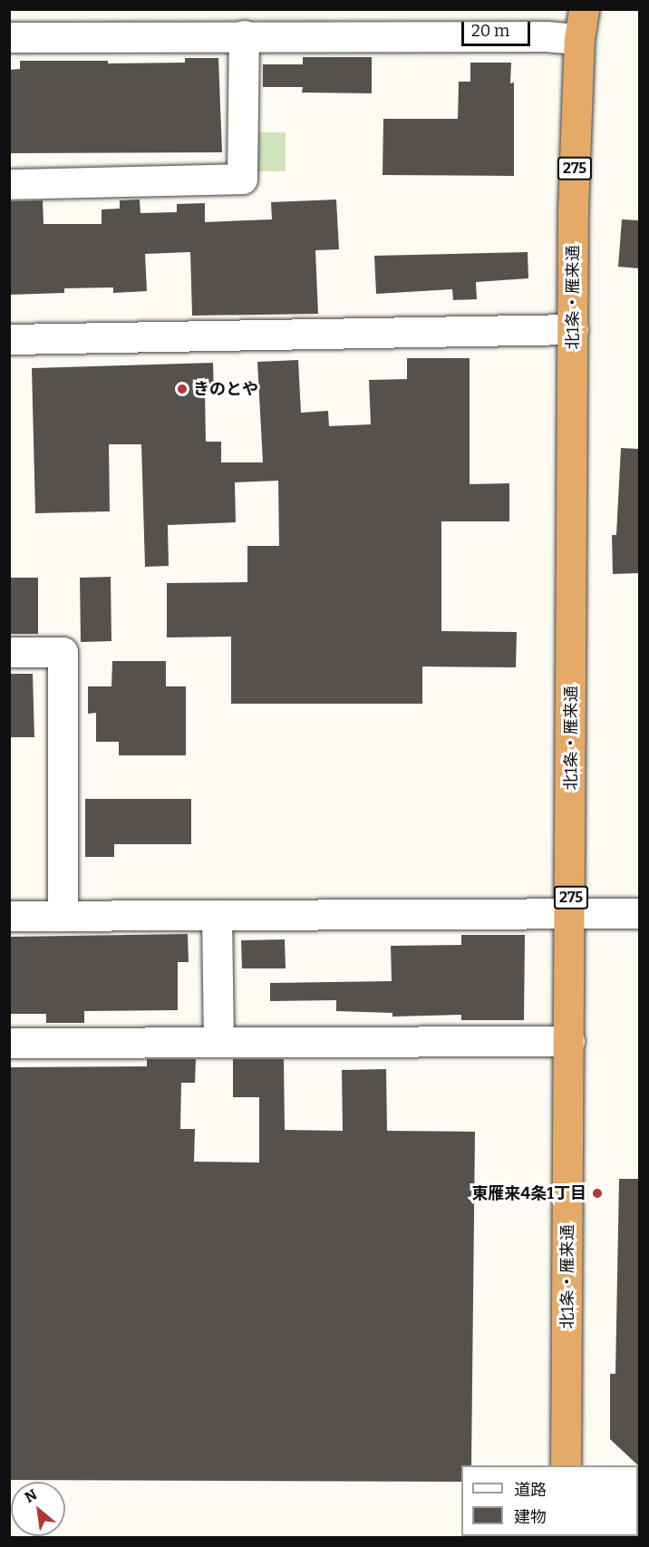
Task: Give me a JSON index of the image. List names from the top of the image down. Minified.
{"streets":{"highway":["275","北1条・雁来通"]},"places":["きのとや","東雁来4条1丁目"],"legend":["道路","建物"],"scale_bar":"20 m","north":"top left"}
